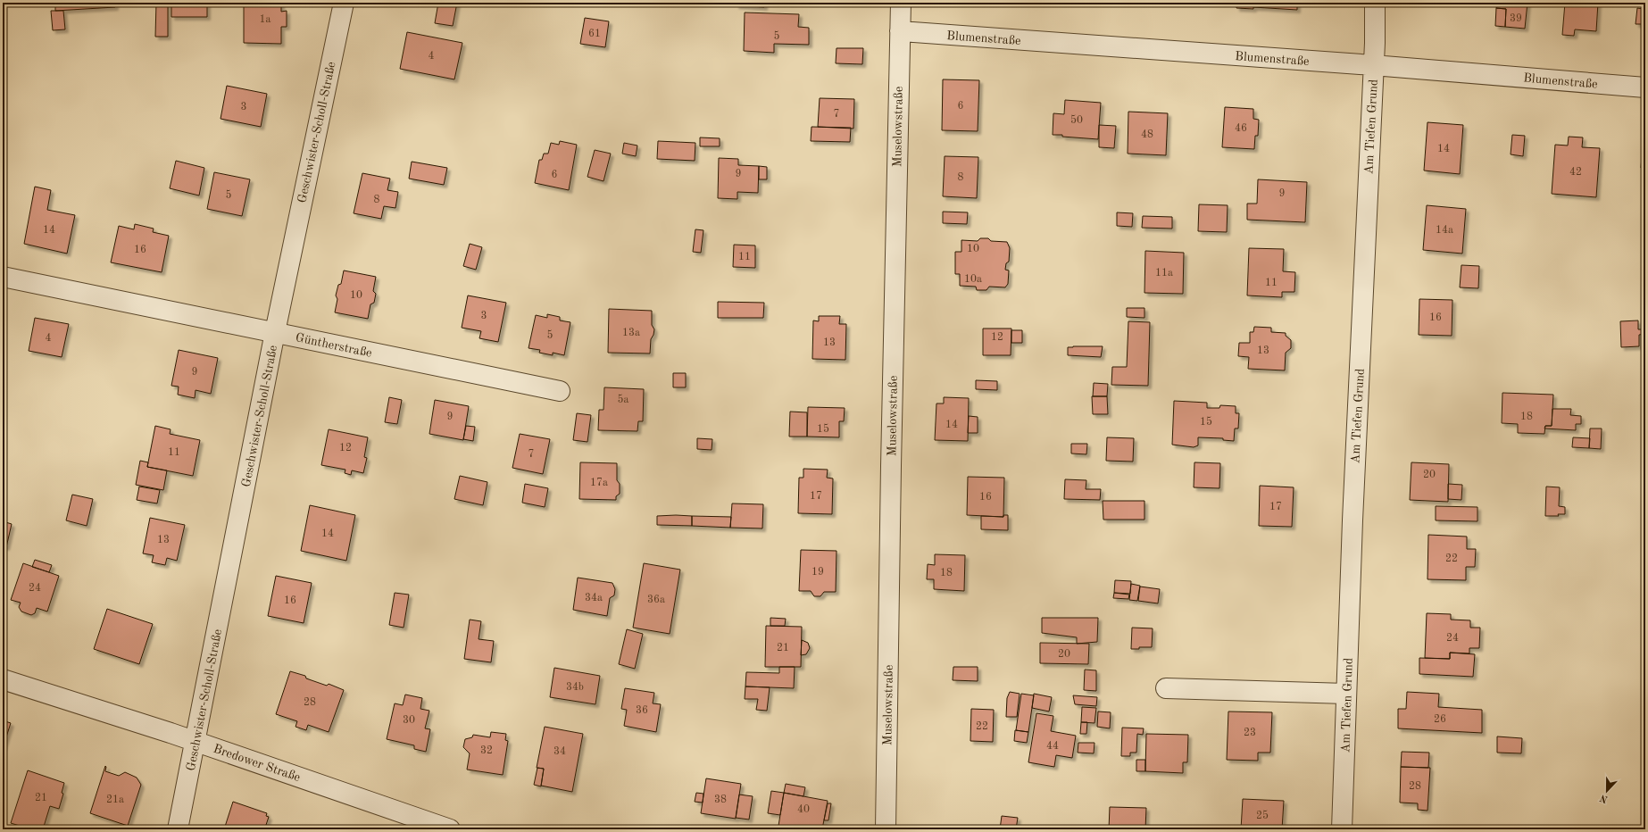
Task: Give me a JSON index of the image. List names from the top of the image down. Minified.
{"streets":{"street":["Blumenstraße","Muselowstraße","Am Tiefen Grund","Geschwister-Scholl-Straße","Güntherstraße","Bredower Straße"]},"crossings":[["Blumenstraße","Muselowstraße"],["Blumenstraße","Am Tiefen Grund"],["Geschwister-Scholl-Straße","Güntherstraße"],["Geschwister-Scholl-Straße","Bredower Straße"]],"house_numbers":["39","1a","61","5","4","6","3","7","50","46","48","14","42","9","6","8","9","5","8","14","14a","10","16","11","11a","10a","11","10","3","16","13a","5","12","4","13","13","9","5a","9","18","15","14","15","12","11","7","20","17a","17","16","17","14","13","22","19","18","24","34a","36a","16","24","21","20","34b","28","36","26","30","22","23","44","32","34","28","21","21a","38","40","25"],"north":"bottom"}
